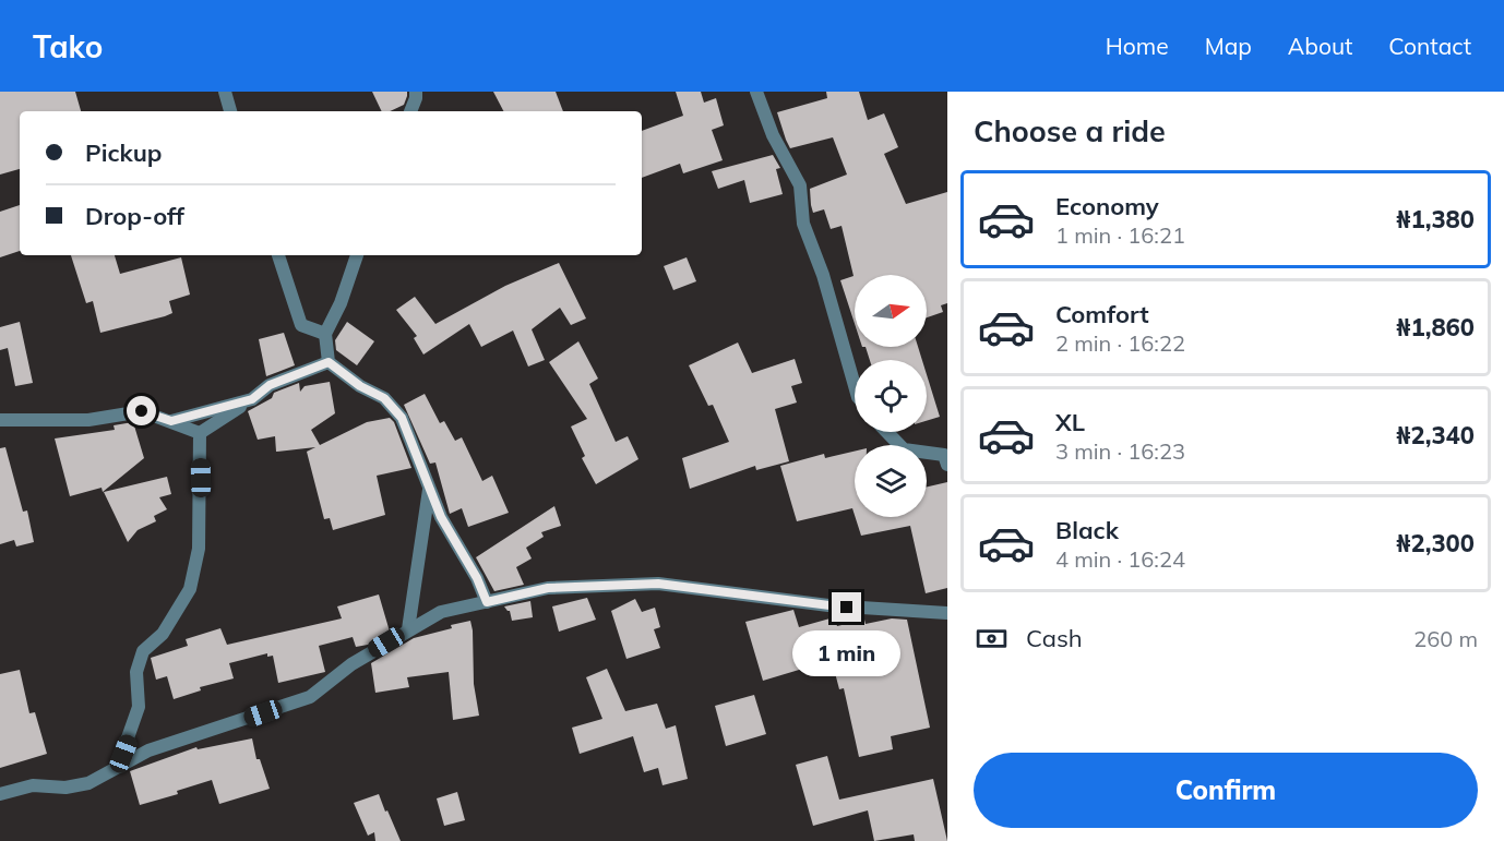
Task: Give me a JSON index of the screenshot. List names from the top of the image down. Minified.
{"north":"right","page":{"header":"Tako","nav":["Home","Map","About","Contact"],"heading":"Choose a ride","banner":["Pickup","Drop-off"],"list":[{"name":"Economy","note":"1 min · 16:21","value":"₦1,380"},{"name":"Comfort","note":"2 min · 16:22","value":"₦1,860"},{"name":"XL","note":"3 min · 16:23","value":"₦2,340"},{"name":"Black","note":"4 min · 16:24","value":"₦2,300"}],"pay":["Cash","260 m"],"bubble":"1 min","buttons":"Confirm"}}
